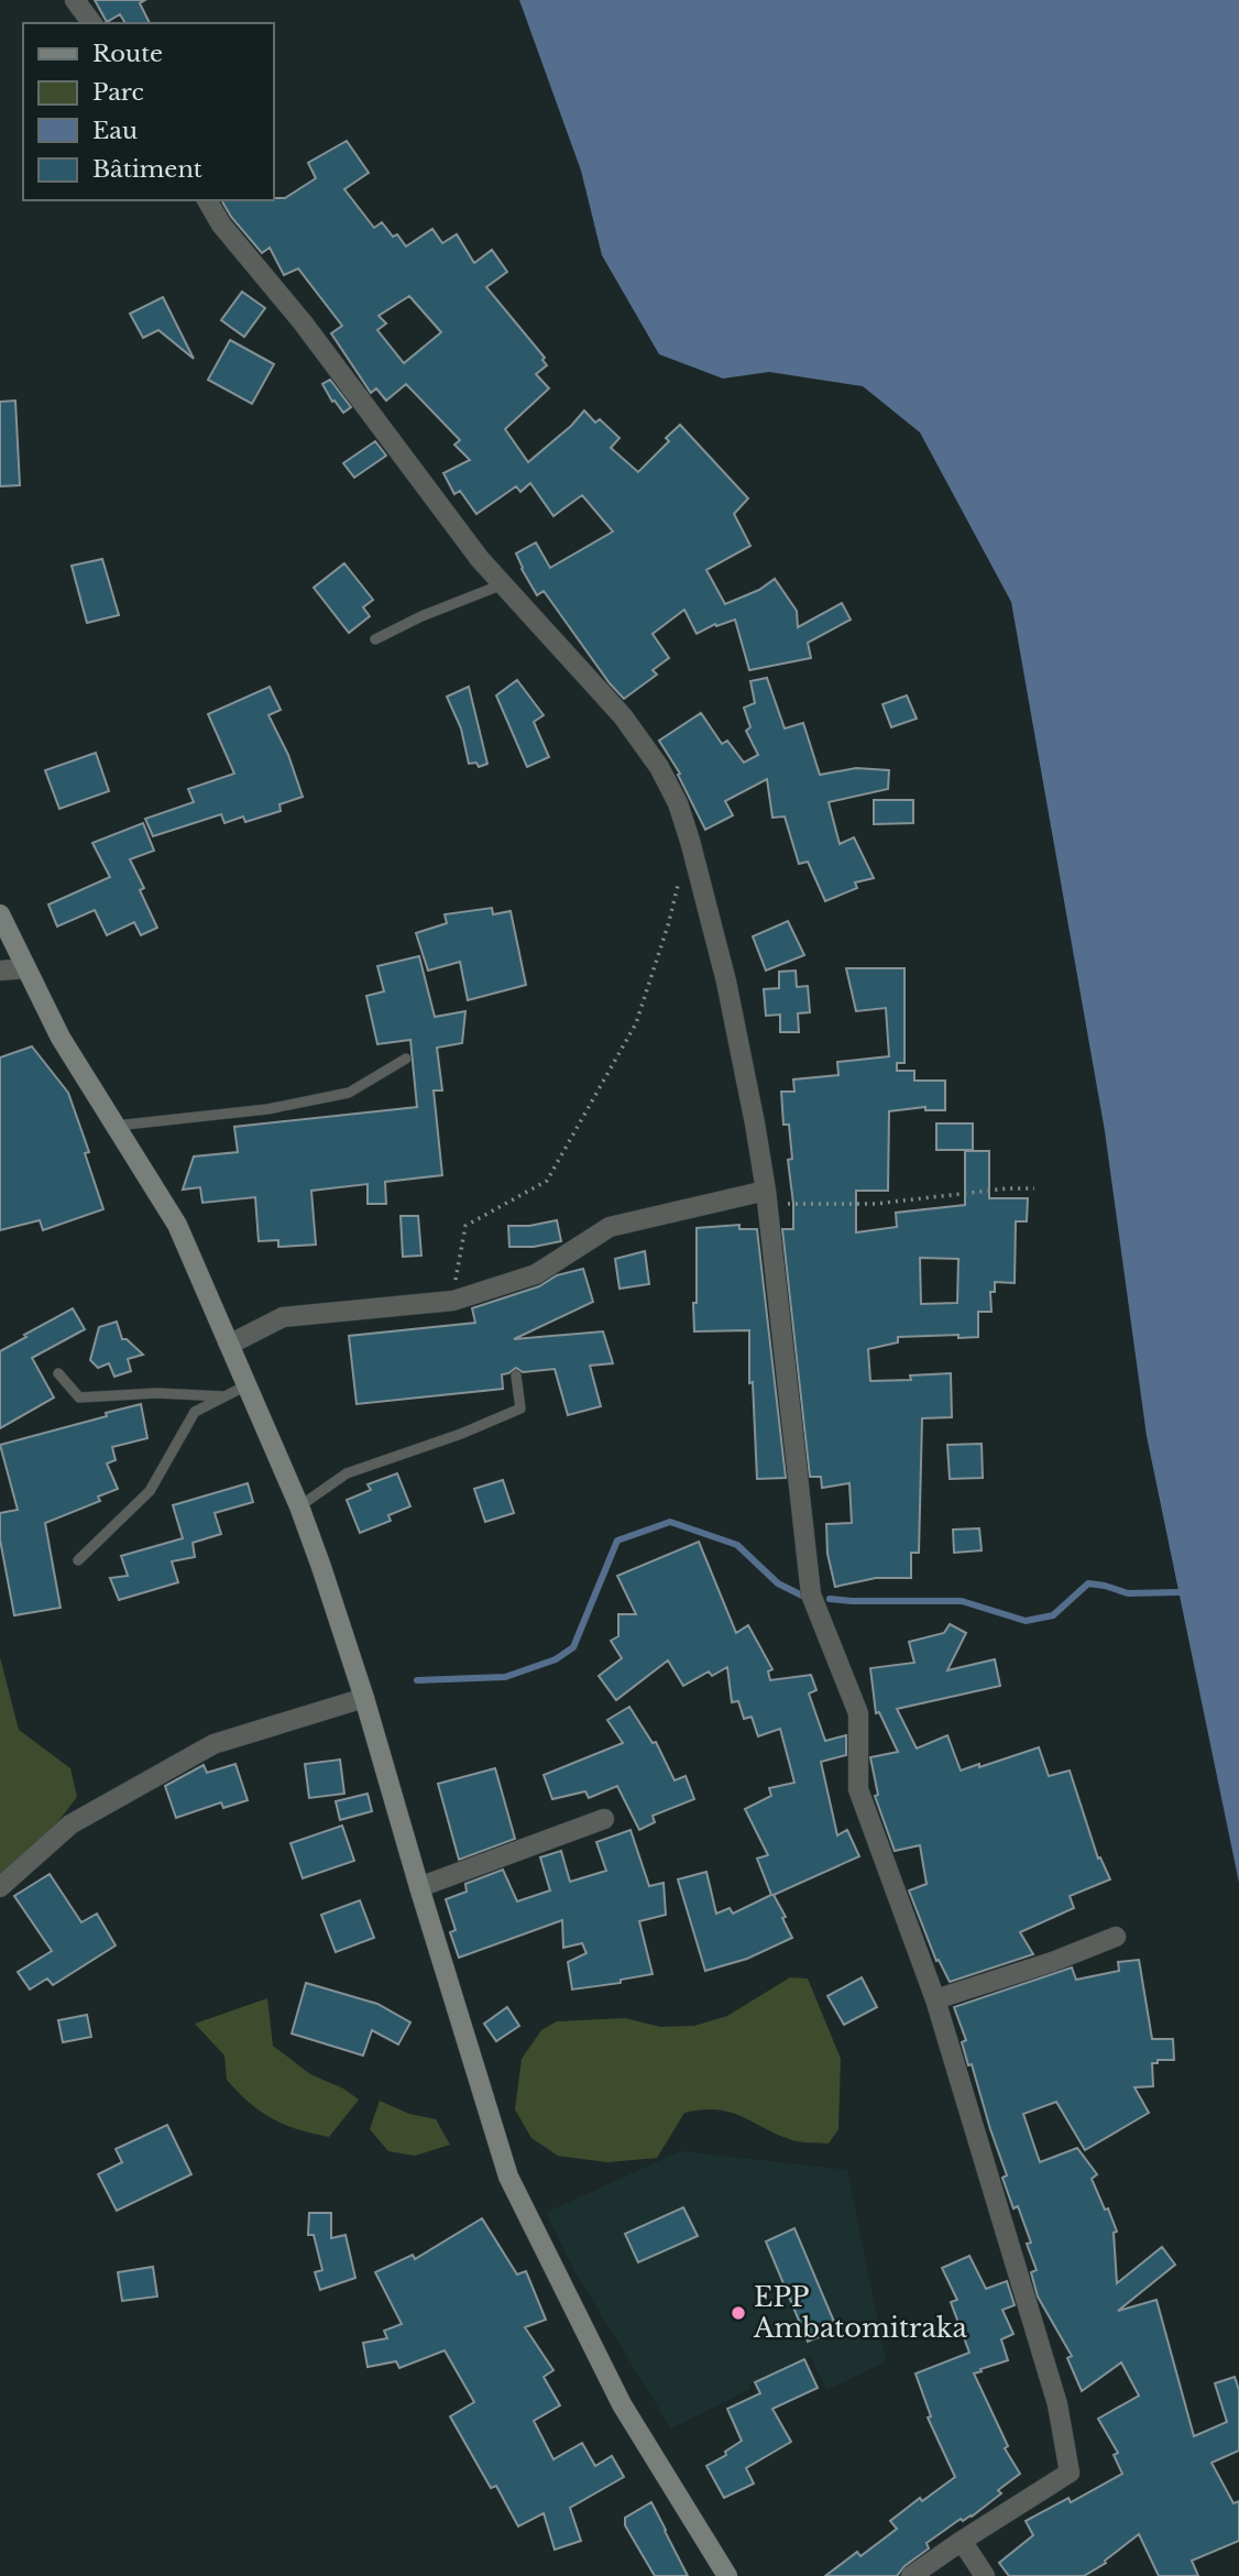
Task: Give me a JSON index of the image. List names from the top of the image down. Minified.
{"places":["EPP Ambatomitraka"],"legend":["Route","Parc","Eau","Bâtiment"]}
